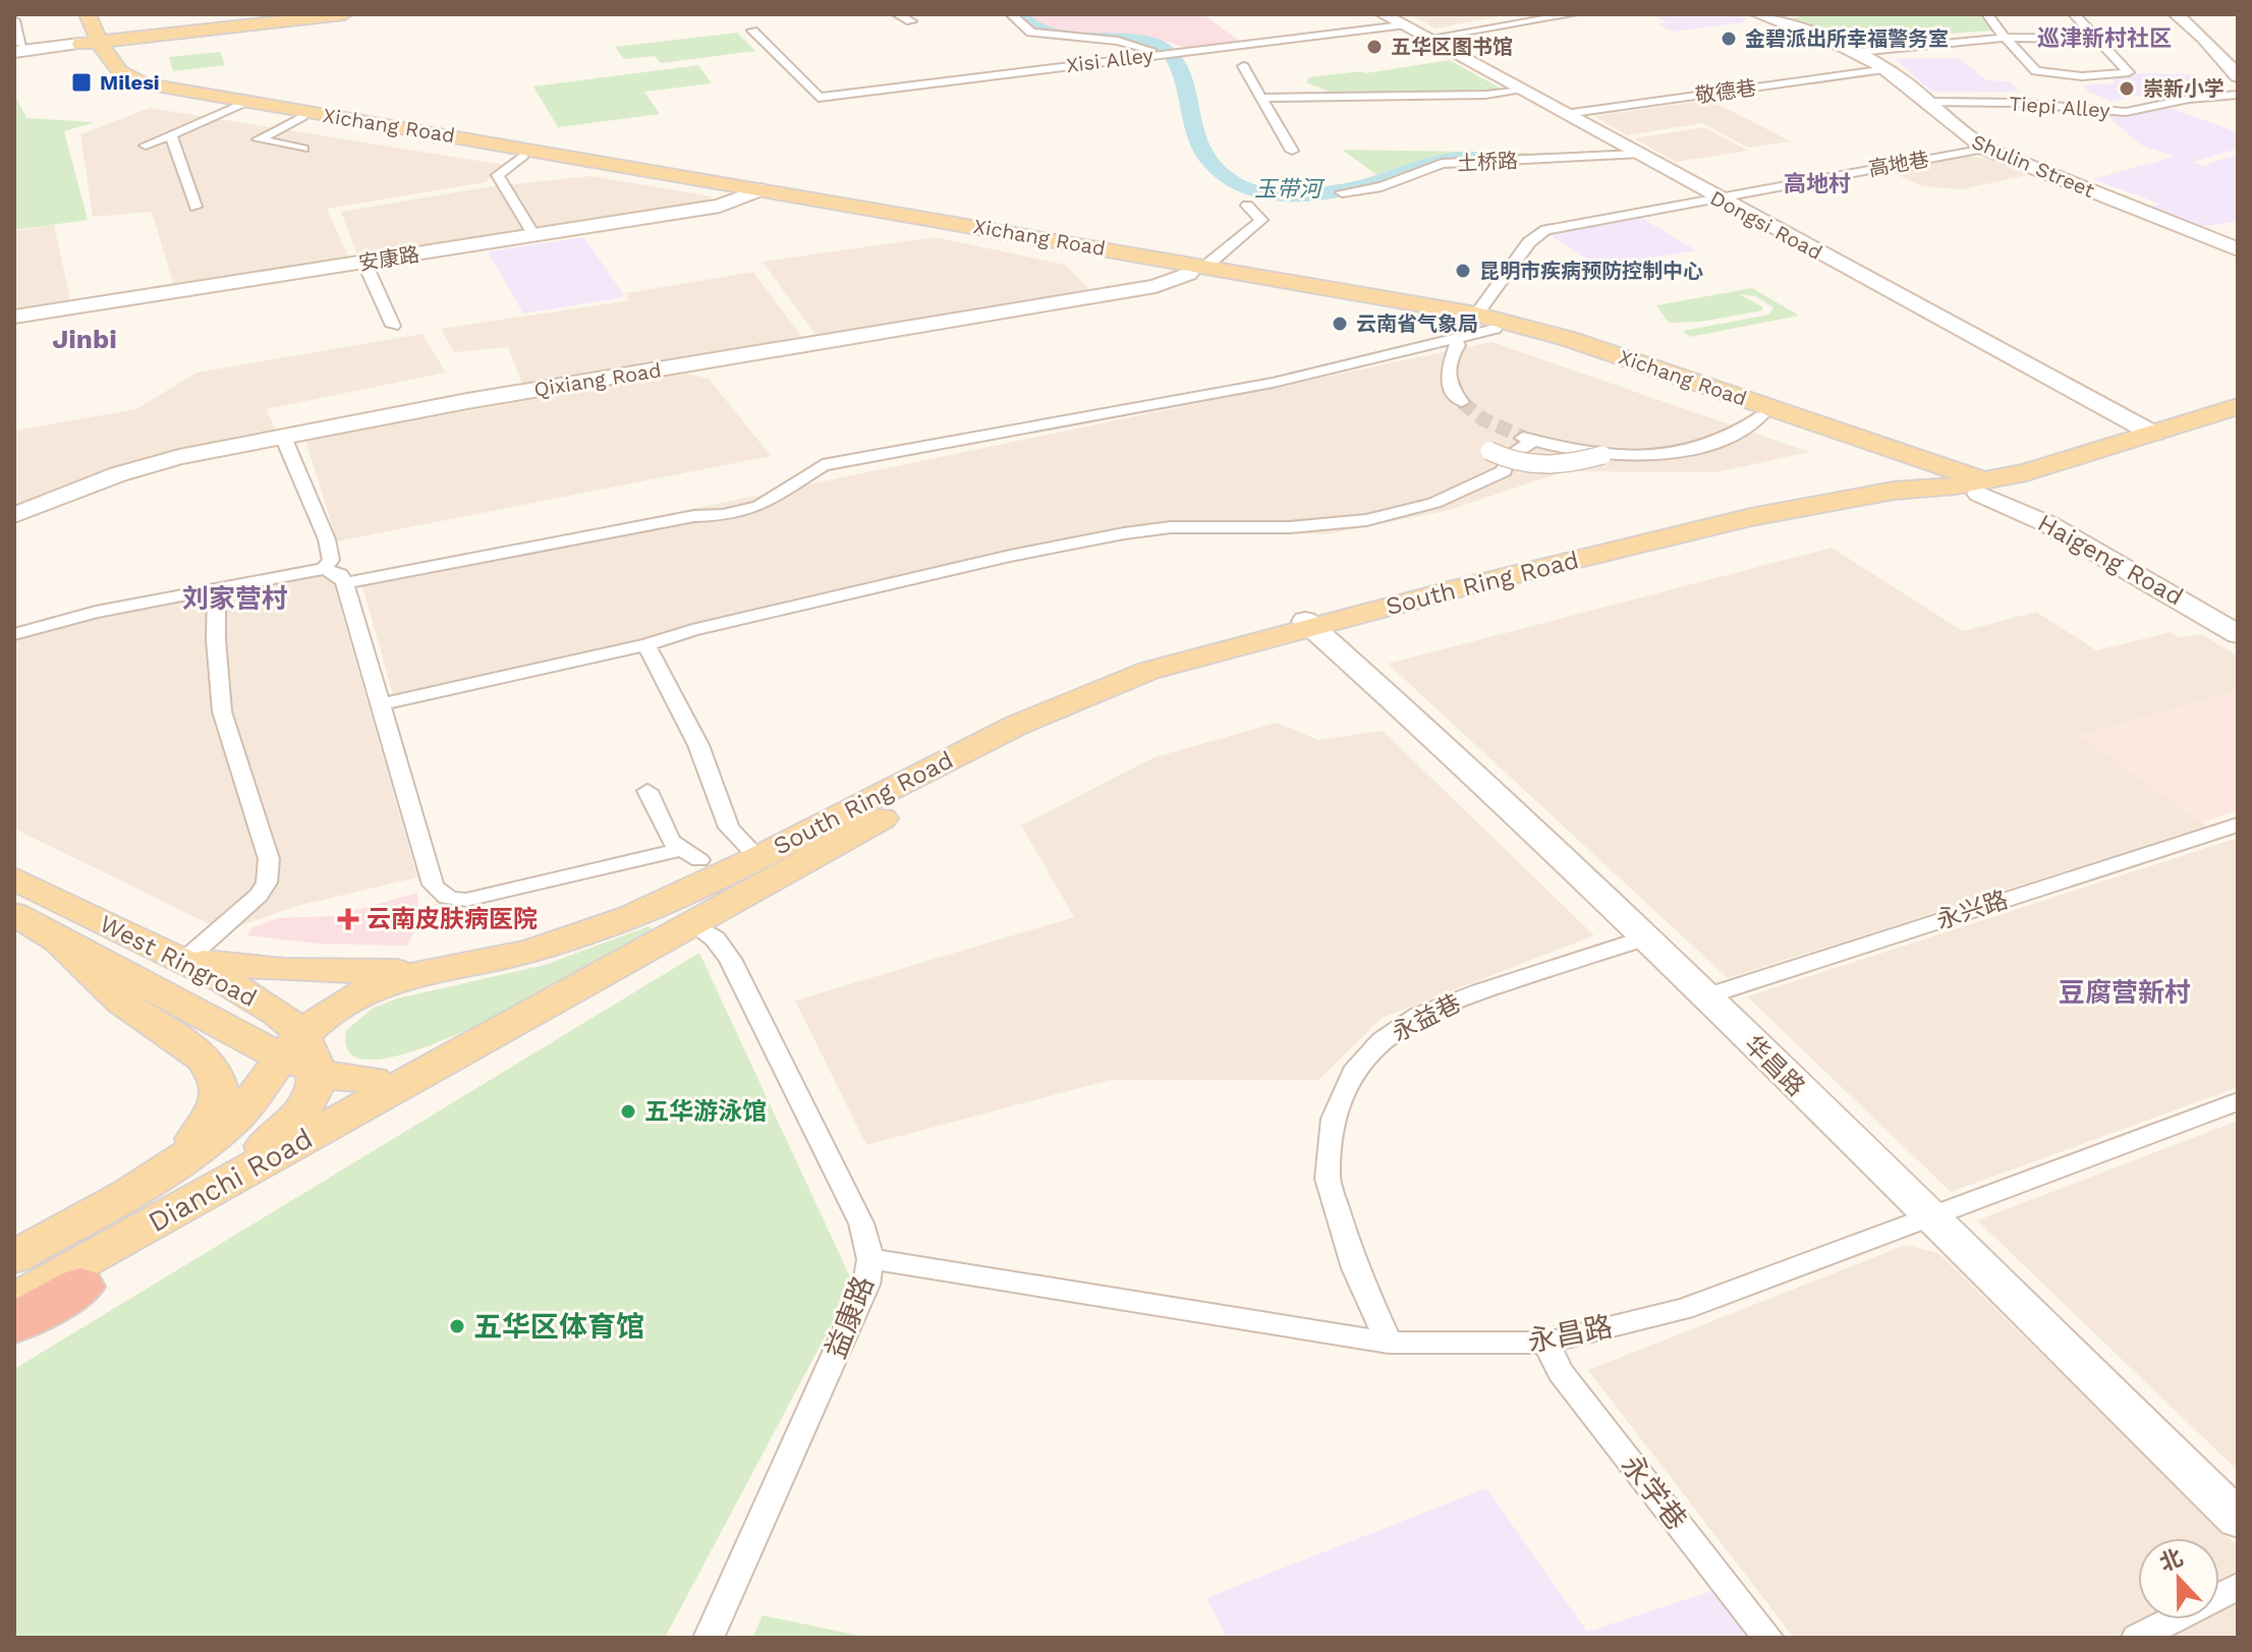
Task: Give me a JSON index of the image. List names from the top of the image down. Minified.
{"streets":{"main road":["Xichang Road","South Ring Road","West Ringroad","Dianchi Road"],"street":["Xisi Alley","敬德巷","Tiepi Alley","土桥路","高地巷","Shulin Street","Dongsi Road","安康路","Qixiang Road","Haigeng Road","永兴路","永益巷","华昌路","益康路","永昌路","永学巷"]},"crossings":[["Xisi Alley","Dongsi Road"],["敬德巷","Shulin Street"],["敬德巷","Dongsi Road"],["Tiepi Alley","Shulin Street"],["Xichang Road","安康路"],["Xichang Road","Qixiang Road"],["Xichang Road","Haigeng Road"],["Xichang Road","South Ring Road"],["土桥路","Dongsi Road"],["高地巷","Shulin Street"],["高地巷","Dongsi Road"],["Dongsi Road","South Ring Road"],["Haigeng Road","South Ring Road"],["South Ring Road","华昌路"],["South Ring Road","Dianchi Road"],["永兴路","华昌路"],["West Ringroad","Dianchi Road"],["永益巷","华昌路"],["永益巷","永昌路"],["华昌路","永昌路"],["Dianchi Road","益康路"],["益康路","永昌路"],["永昌路","永学巷"]],"districts":["巡津新村社区","高地村","Jinbi","刘家营村","豆腐营新村"],"water":["玉带河"],"places":{"other":["金碧派出所幸福警务室","五华区图书馆","崇新小学","昆明市疾病预防控制中心","云南省气象局","五华游泳馆","五华区体育馆"],"transit":["Milesi"],"health":["云南皮肤病医院"]},"north":"top"}
